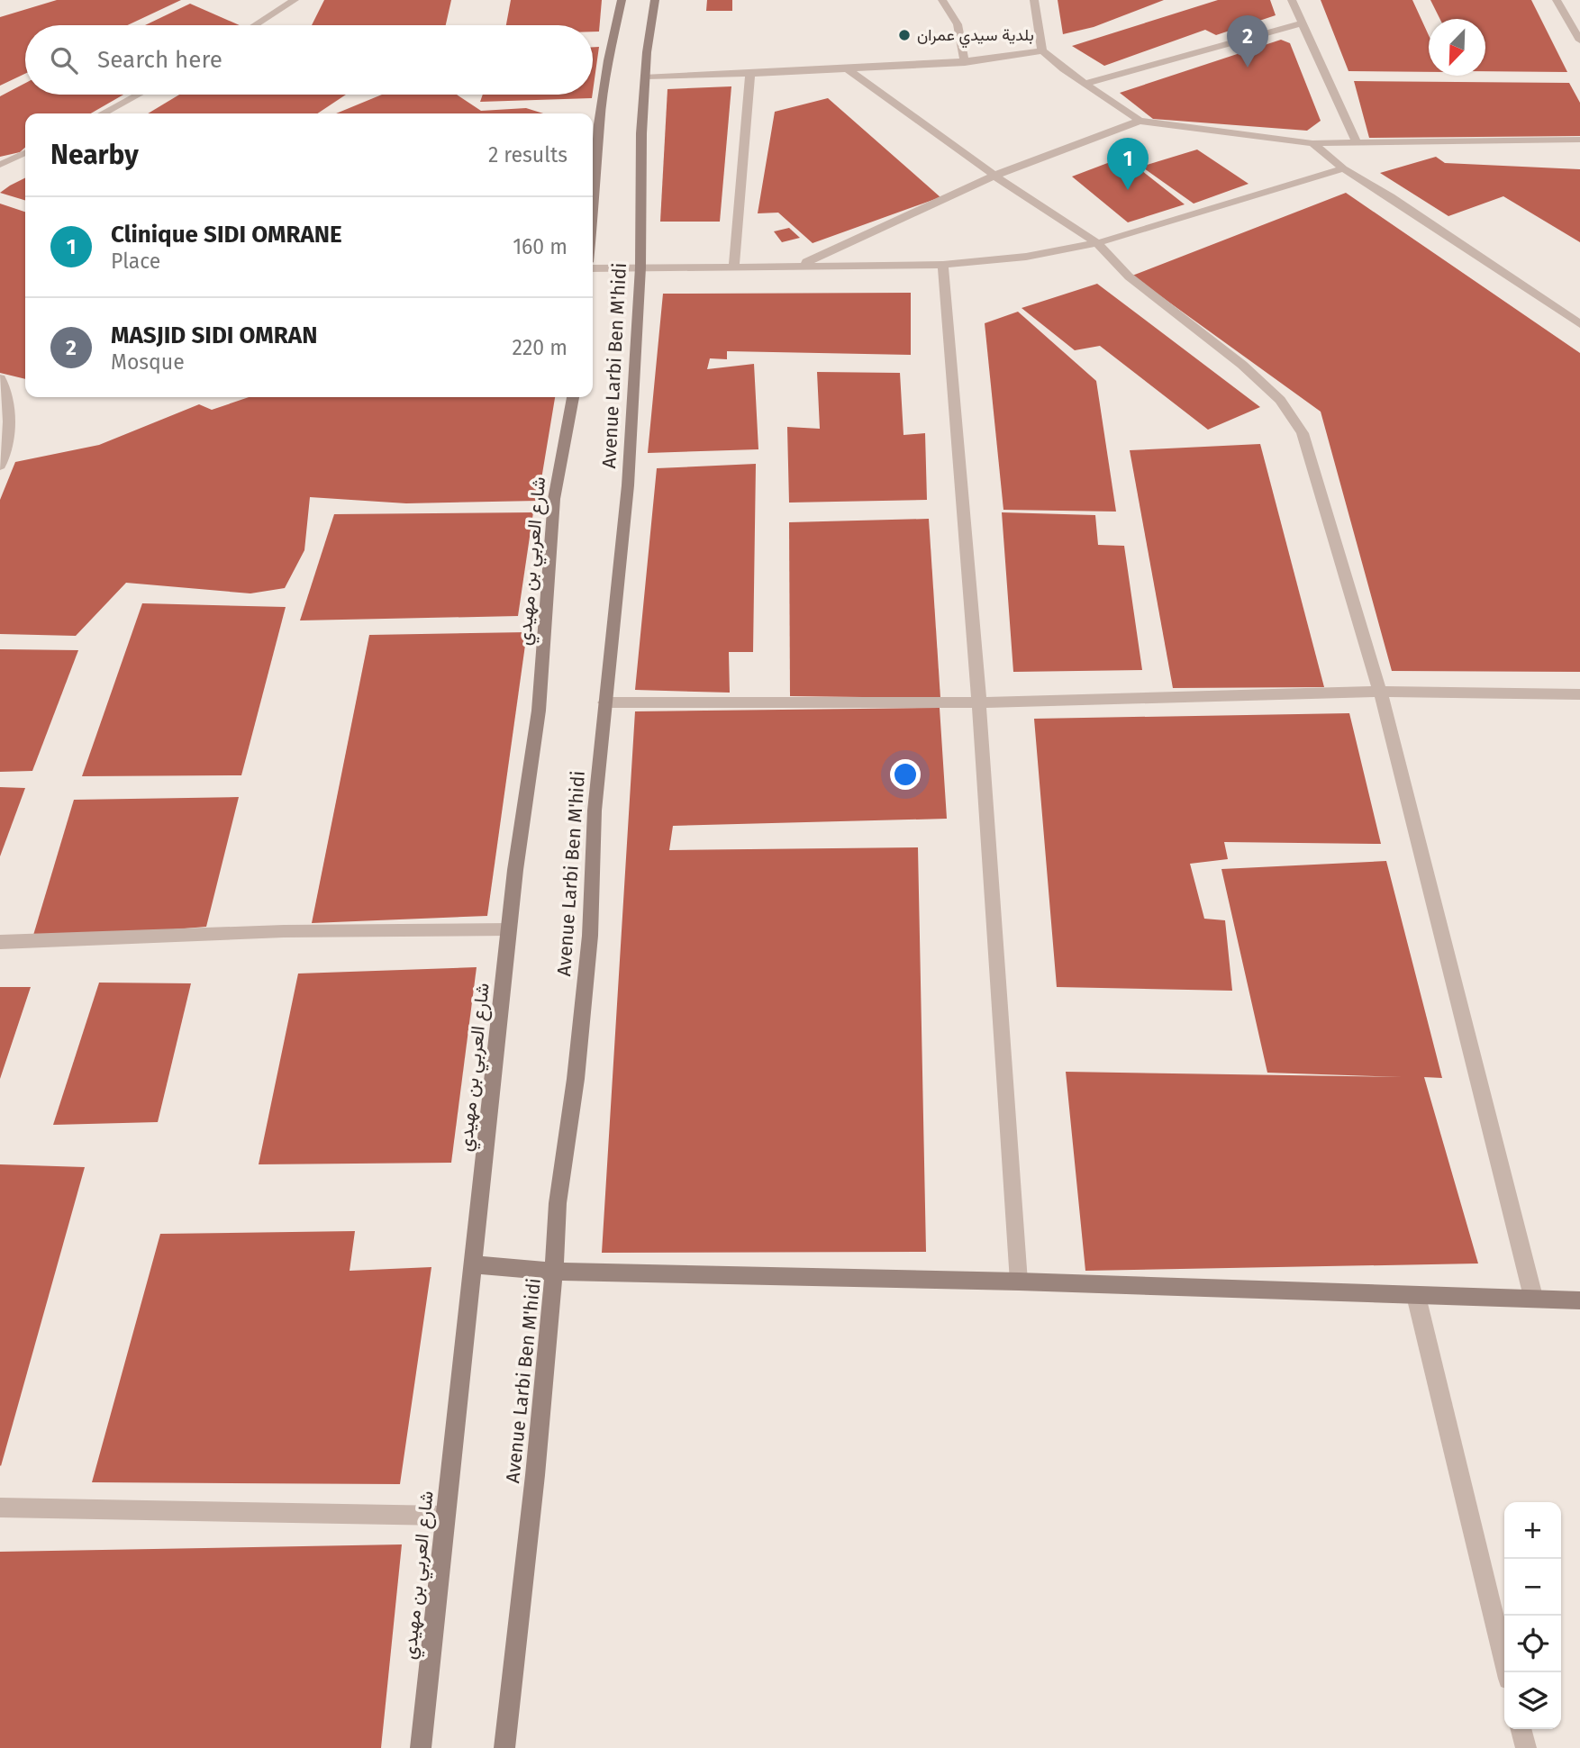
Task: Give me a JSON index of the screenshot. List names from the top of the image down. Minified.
{"streets":{"main road":["Avenue Larbi Ben M'hidi","شارع العربي بن مهيدي"]},"places":["بلدية سيدي عمران"],"north":"bottom left","page":{"pins":["2","1"],"search":"Search here","heading":["Nearby","2 results"],"list":[{"mark":"1","name":"Clinique SIDI OMRANE","note":"Place","value":"160 m"},{"mark":"2","name":"MASJID SIDI OMRAN","note":"Mosque","value":"220 m"}],"map_buttons":["+","−"]}}
